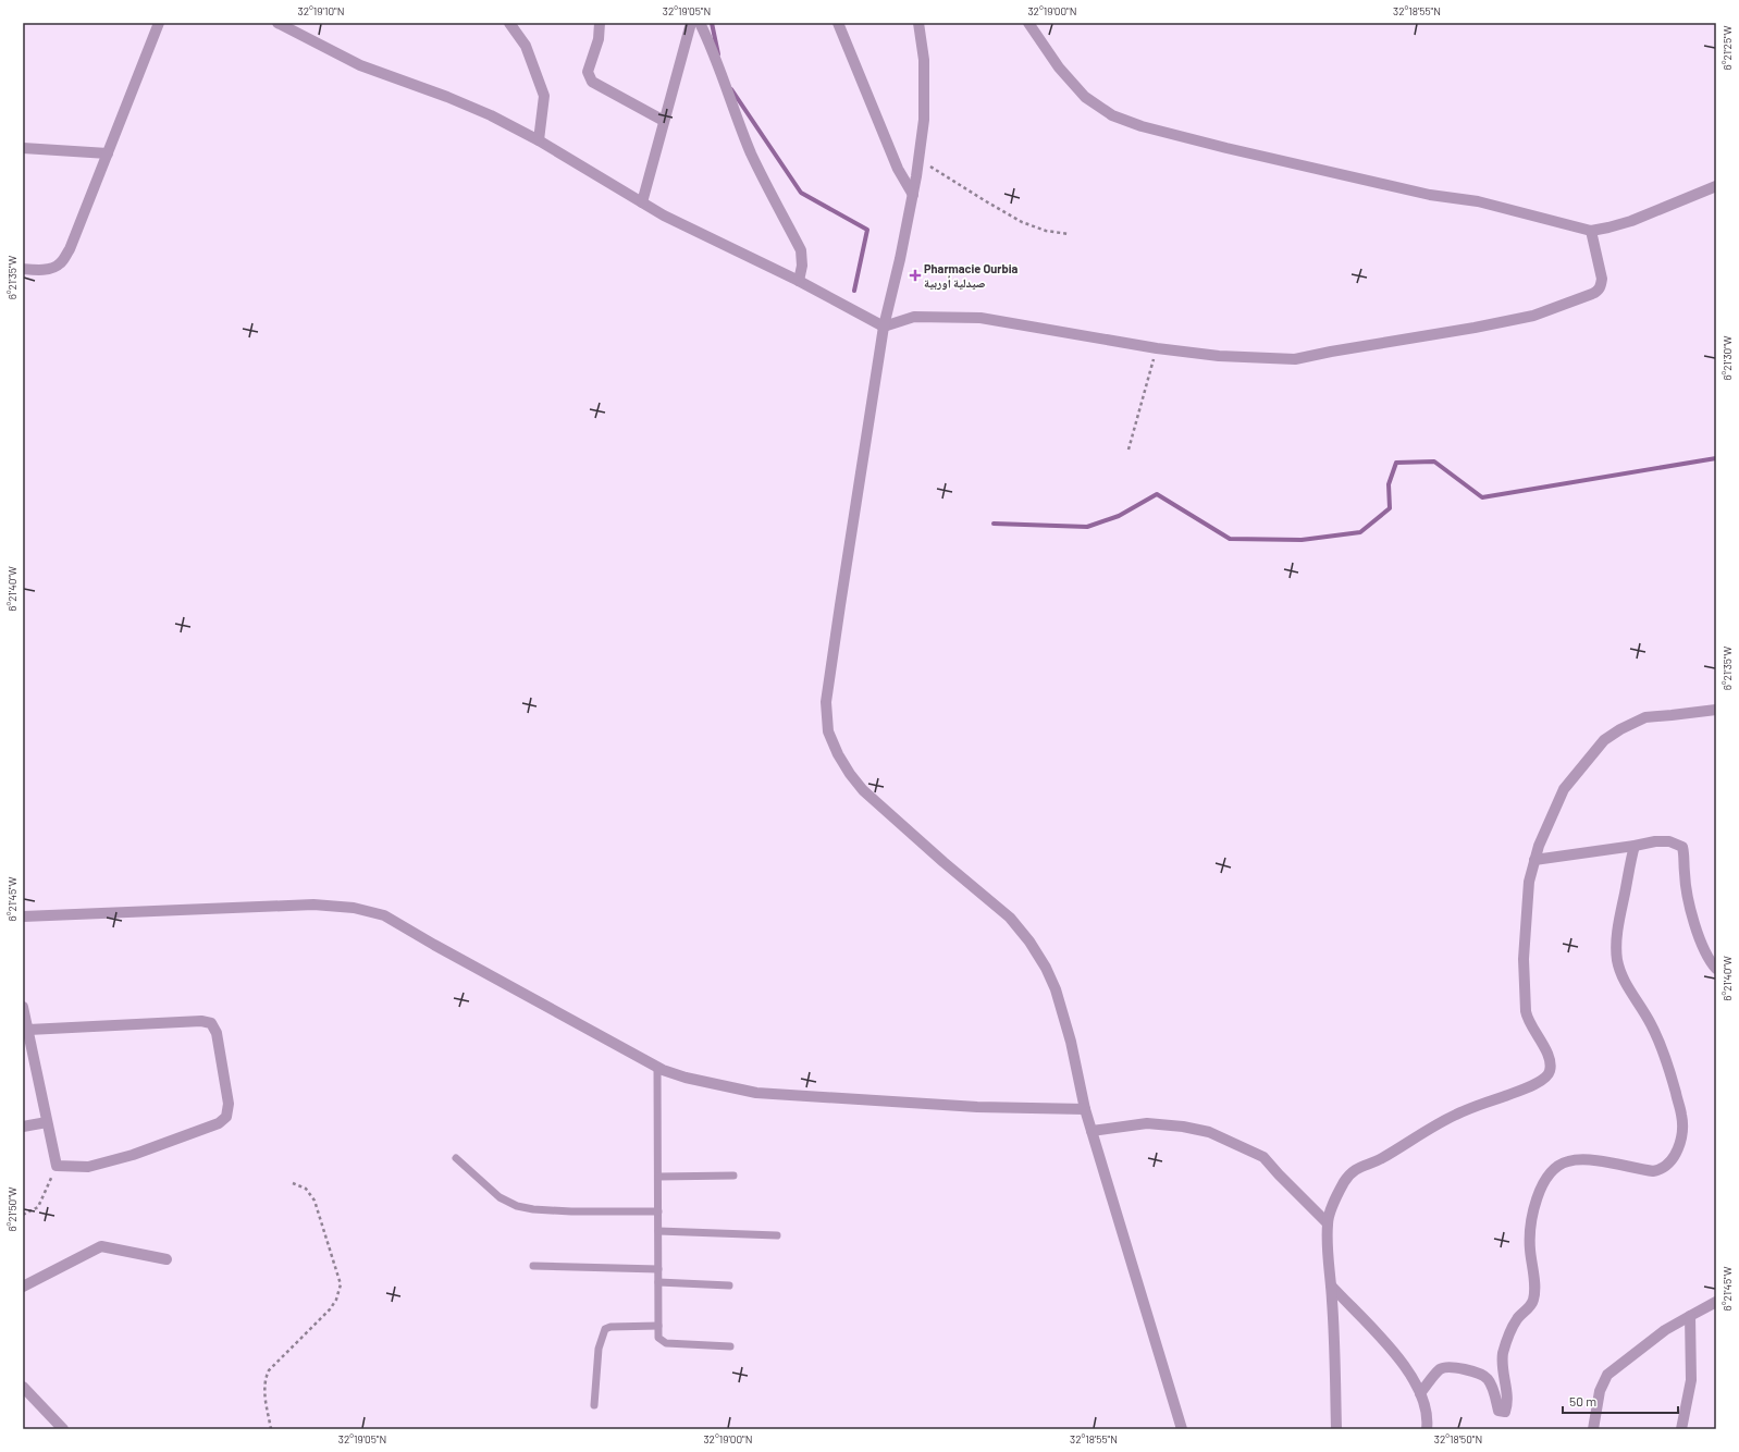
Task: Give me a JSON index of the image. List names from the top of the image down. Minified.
{"places":{"health":["Pharmacie Ourbia صيدلية أوربية"]},"scale_bar":"50 m","coordinates":["32°19'10\"N","32°19'05\"N","32°19'00\"N","32°18'55\"N","6°21'25\"W","6°21'35\"W","6°21'30\"W","6°21'40\"W","6°21'45\"W","6°21'50\"W","32°18'50\"N"]}
